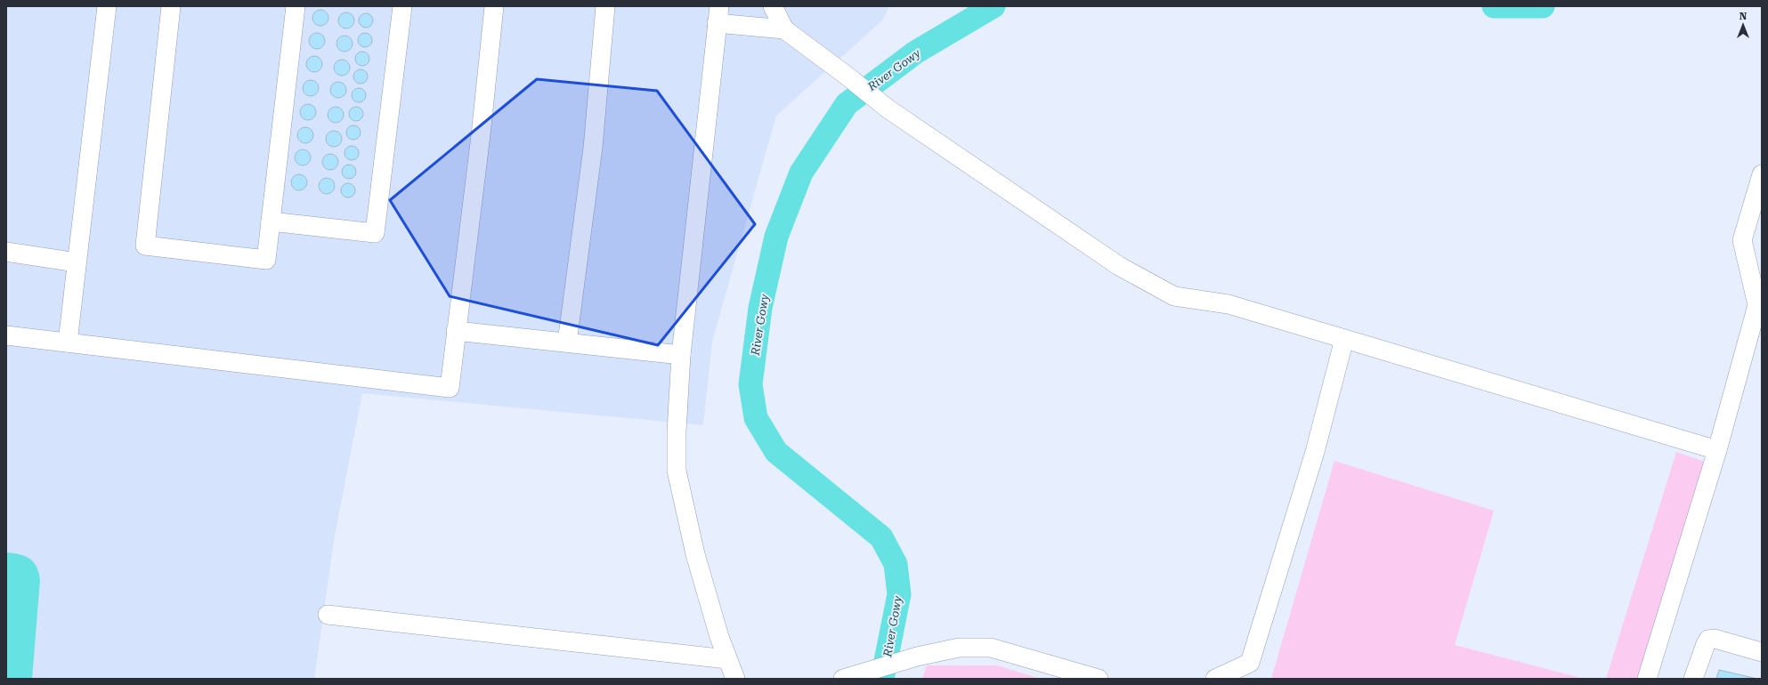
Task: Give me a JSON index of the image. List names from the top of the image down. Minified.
{"water":["River Gowy"],"north":"top"}
